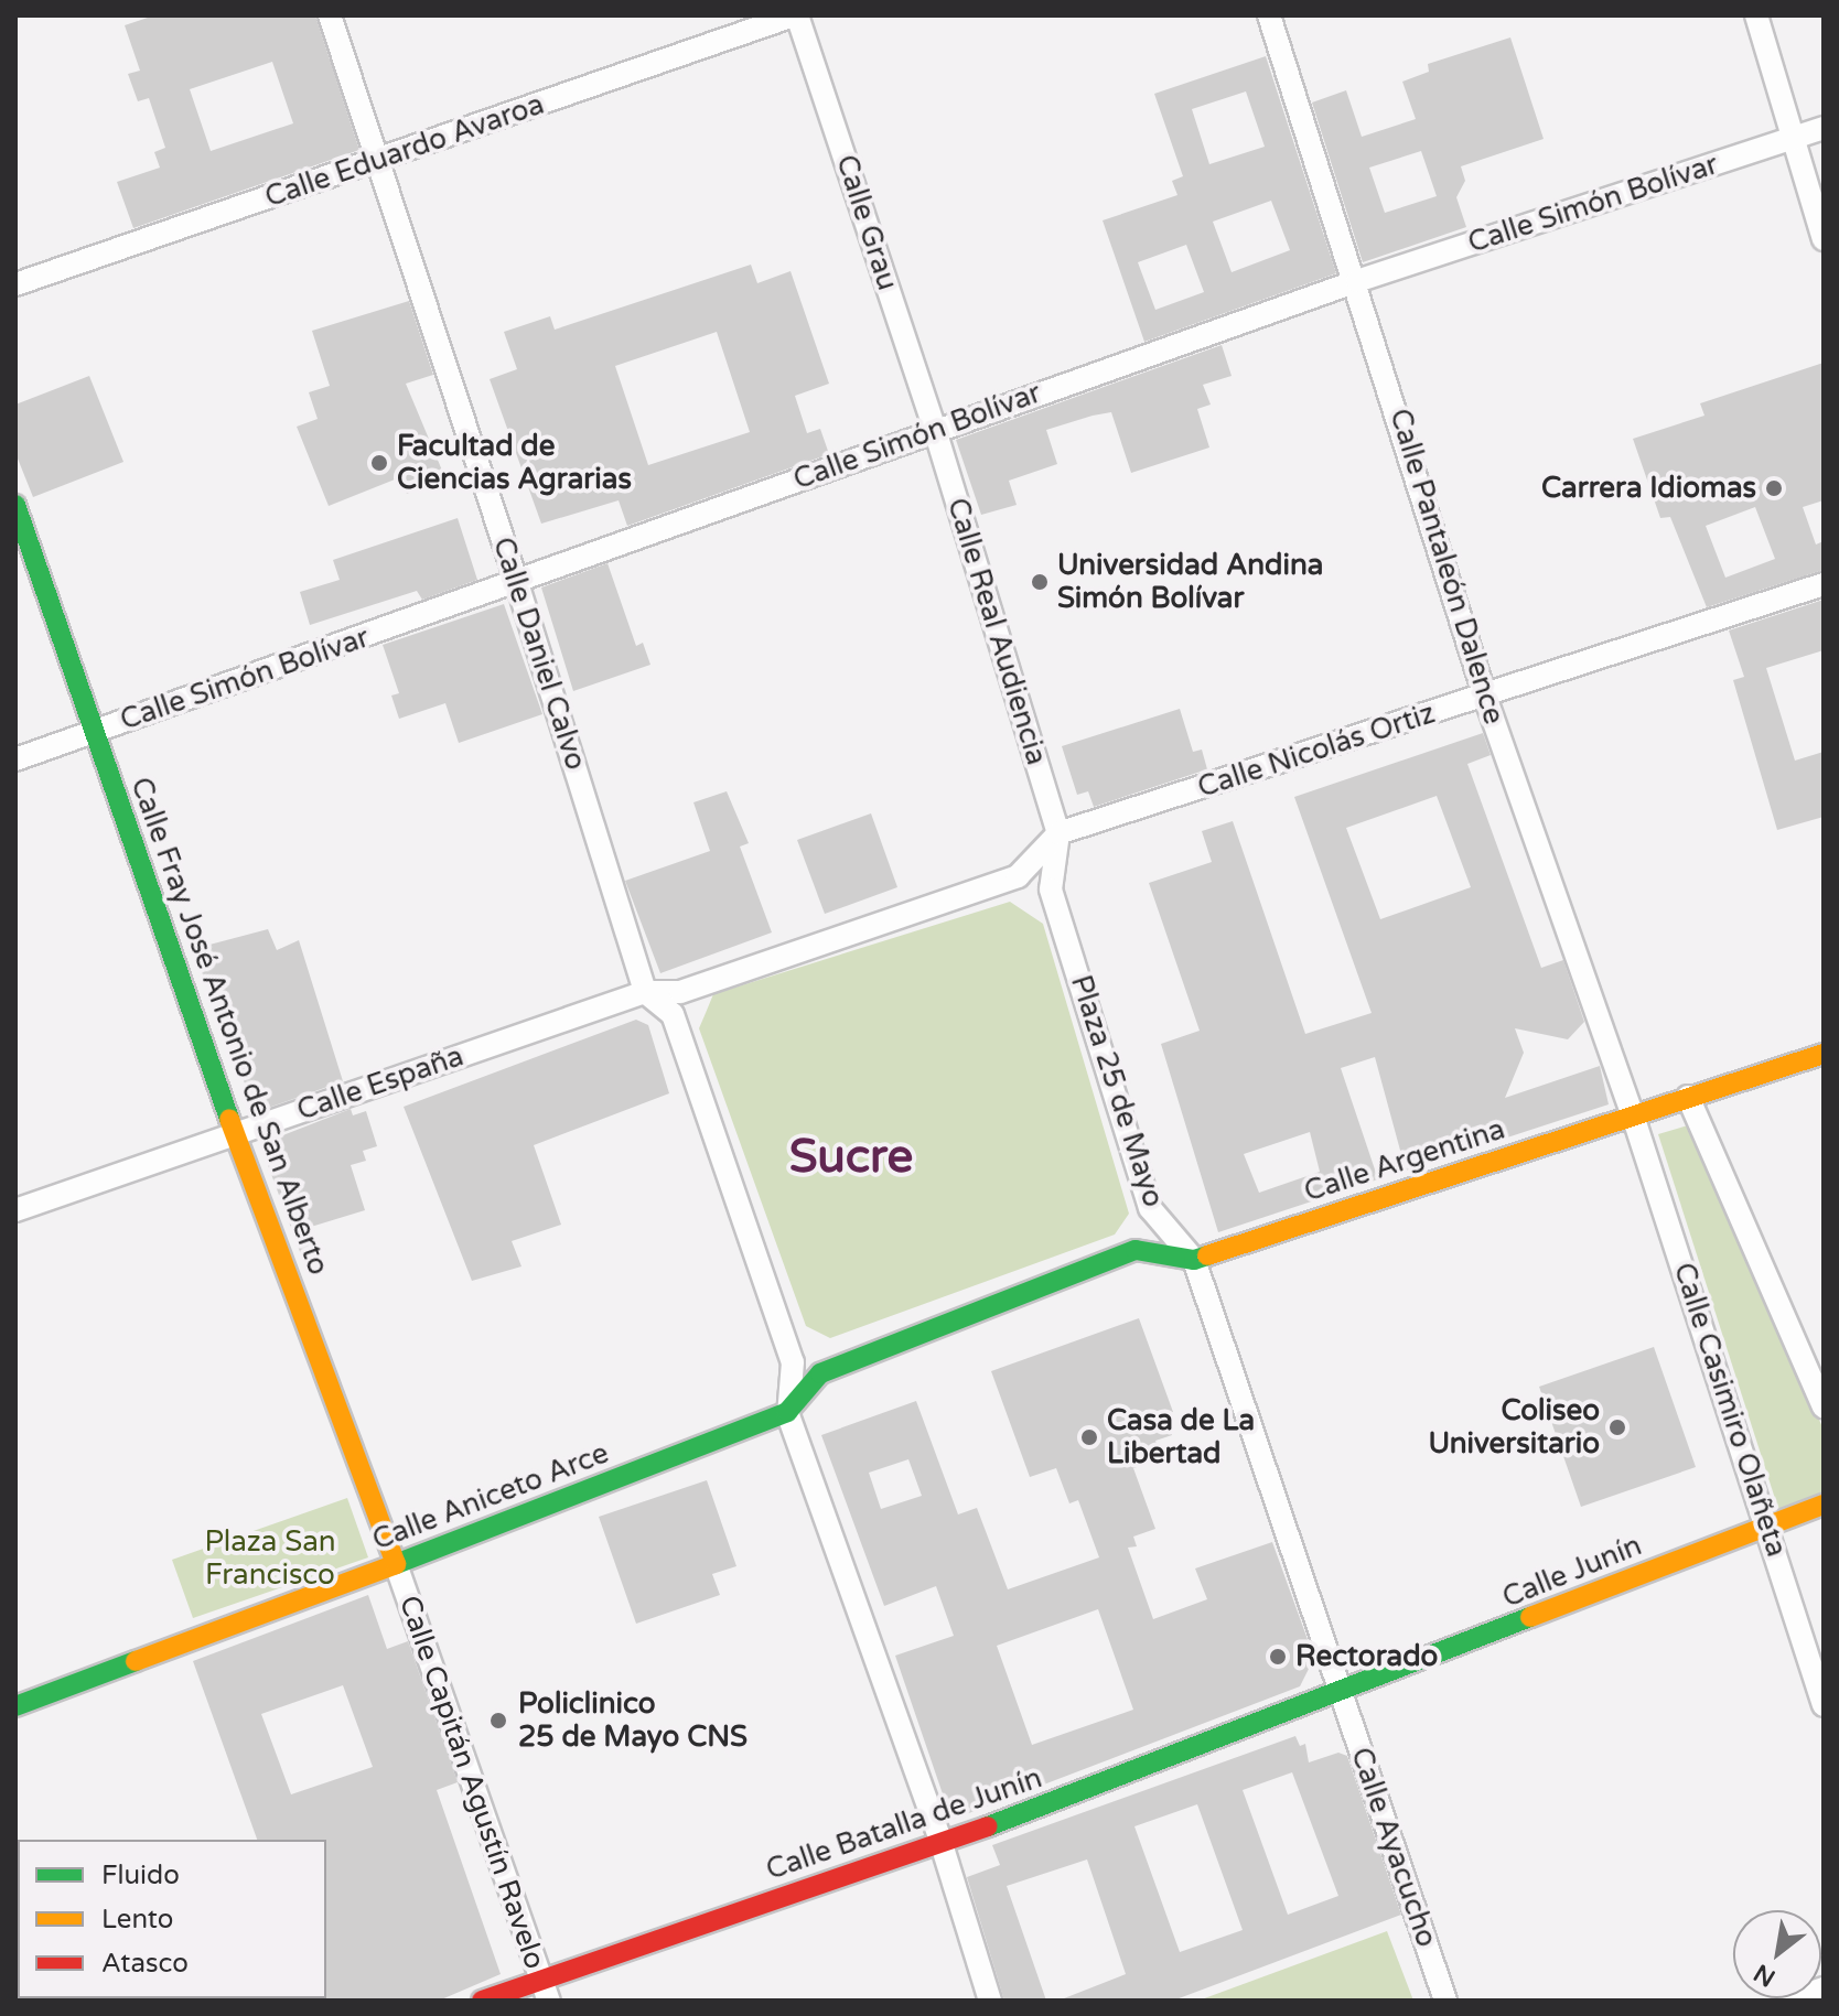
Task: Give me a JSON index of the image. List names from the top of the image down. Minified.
{"streets":{"main road":["Calle Fray José Antonio de San Alberto","Plaza 25 de Mayo","Calle Argentina","Calle Aniceto Arce","Calle Junín","Calle Batalla de Junín"],"street":["Calle Eduardo Avaroa","Calle Simón Bolívar","Calle Grau","Calle Pantaleón Dalence","Calle Real Audiencia","Calle Daniel Calvo","Calle Nicolás Ortiz","Calle España","Calle Casimiro Olañeta","Calle Capitán Agustín Ravelo","Calle Ayacucho"]},"crossings":[["Calle Eduardo Avaroa","Calle Grau"],["Calle Eduardo Avaroa","Calle Daniel Calvo"],["Calle Simón Bolívar","Calle Grau"],["Calle Simón Bolívar","Calle Pantaleón Dalence"],["Calle Simón Bolívar","Calle Real Audiencia"],["Calle Simón Bolívar","Calle Daniel Calvo"],["Calle Simón Bolívar","Calle Fray José Antonio de San Alberto"],["Calle Grau","Calle Real Audiencia"],["Calle Pantaleón Dalence","Calle Nicolás Ortiz"],["Calle Pantaleón Dalence","Calle Argentina"],["Calle Pantaleón Dalence","Calle Casimiro Olañeta"],["Calle Real Audiencia","Calle Nicolás Ortiz"],["Calle Real Audiencia","Plaza 25 de Mayo"],["Calle Daniel Calvo","Calle España"],["Calle Nicolás Ortiz","Plaza 25 de Mayo"],["Calle Fray José Antonio de San Alberto","Calle España"],["Calle Fray José Antonio de San Alberto","Calle Aniceto Arce"],["Calle Fray José Antonio de San Alberto","Calle Capitán Agustín Ravelo"],["Plaza 25 de Mayo","Calle Argentina"],["Plaza 25 de Mayo","Calle Aniceto Arce"],["Plaza 25 de Mayo","Calle Ayacucho"],["Calle Argentina","Calle Casimiro Olañeta"],["Calle Argentina","Calle Ayacucho"],["Calle Casimiro Olañeta","Calle Junín"],["Calle Aniceto Arce","Calle Capitán Agustín Ravelo"],["Calle Junín","Calle Batalla de Junín"],["Calle Junín","Calle Ayacucho"],["Calle Capitán Agustín Ravelo","Calle Batalla de Junín"],["Calle Batalla de Junín","Calle Ayacucho"]],"districts":["Sucre"],"parks":["Plaza San Francisco"],"places":["Facultad de Ciencias Agrarias","Carrera Idiomas","Universidad Andina Simón Bolívar","Coliseo Universitario","Casa de La Libertad","Rectorado","Policlinico 25 de Mayo CNS"],"legend":["Fluido","Lento","Atasco"],"north":"bottom left"}
